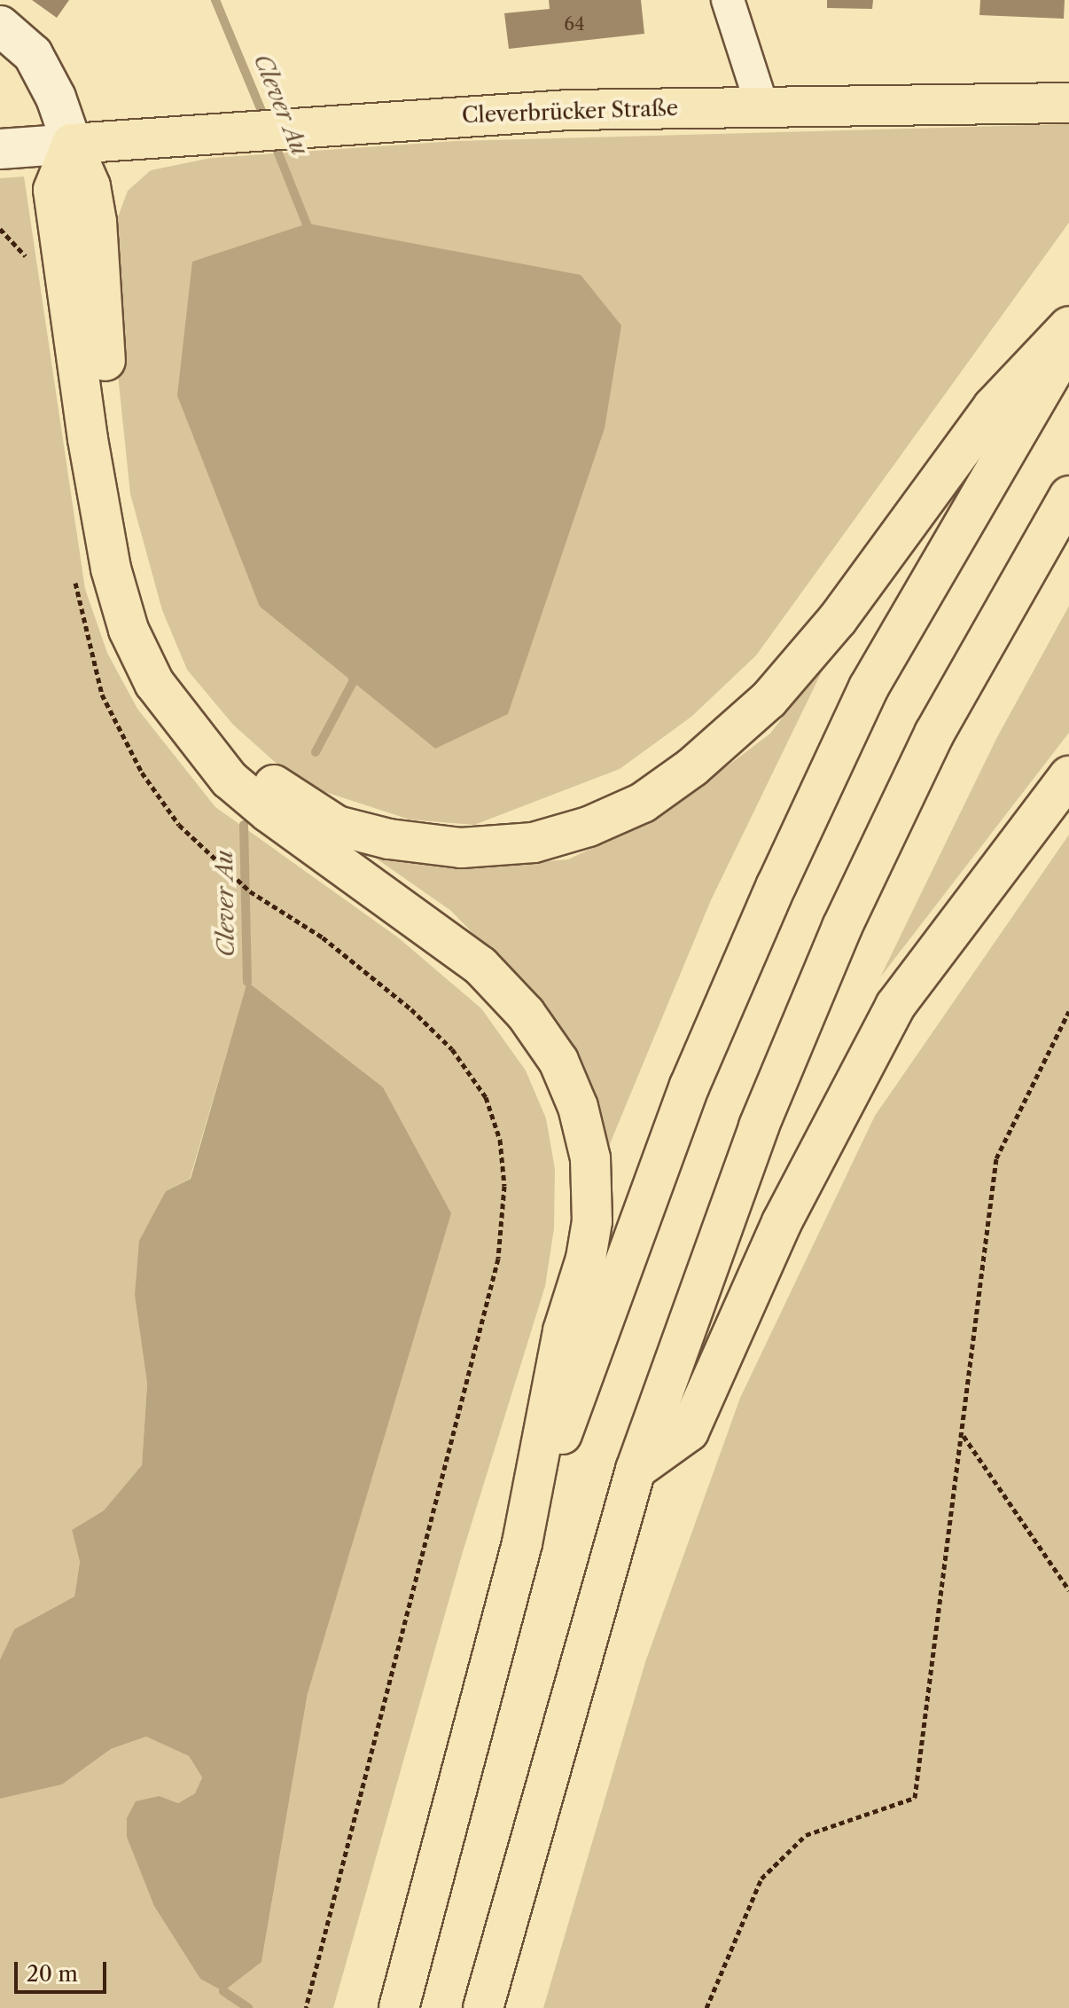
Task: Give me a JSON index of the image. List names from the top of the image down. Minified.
{"streets":{"main road":["Cleverbrücker Straße"]},"water":["Clever Au"],"house_numbers":["64"],"scale_bar":"20 m"}
